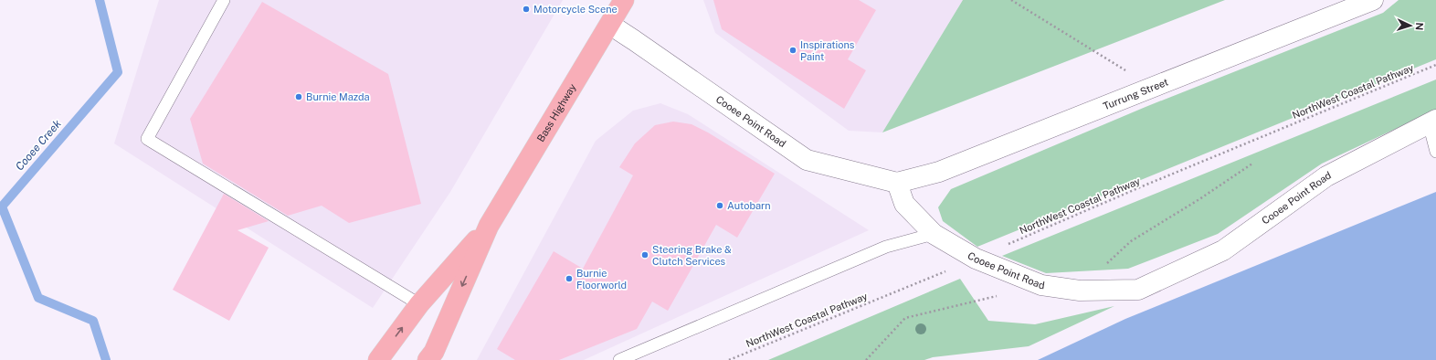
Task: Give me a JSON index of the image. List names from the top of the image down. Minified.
{"streets":{"highway":["Bass Highway"],"street":["Turrung Street","Cooee Point Road"],"path":["NorthWest Coastal Pathway"]},"crossings":[["NorthWest Coastal Pathway","Cooee Point Road"],["Turrung Street","Cooee Point Road"],["Bass Highway","Cooee Point Road"]],"water":["Cooee Creek"],"places":["Motorcycle Scene","Inspirations Paint","Burnie Mazda","Autobarn","Steering Brake & Clutch Services","Burnie Floorworld"],"north":"right"}
